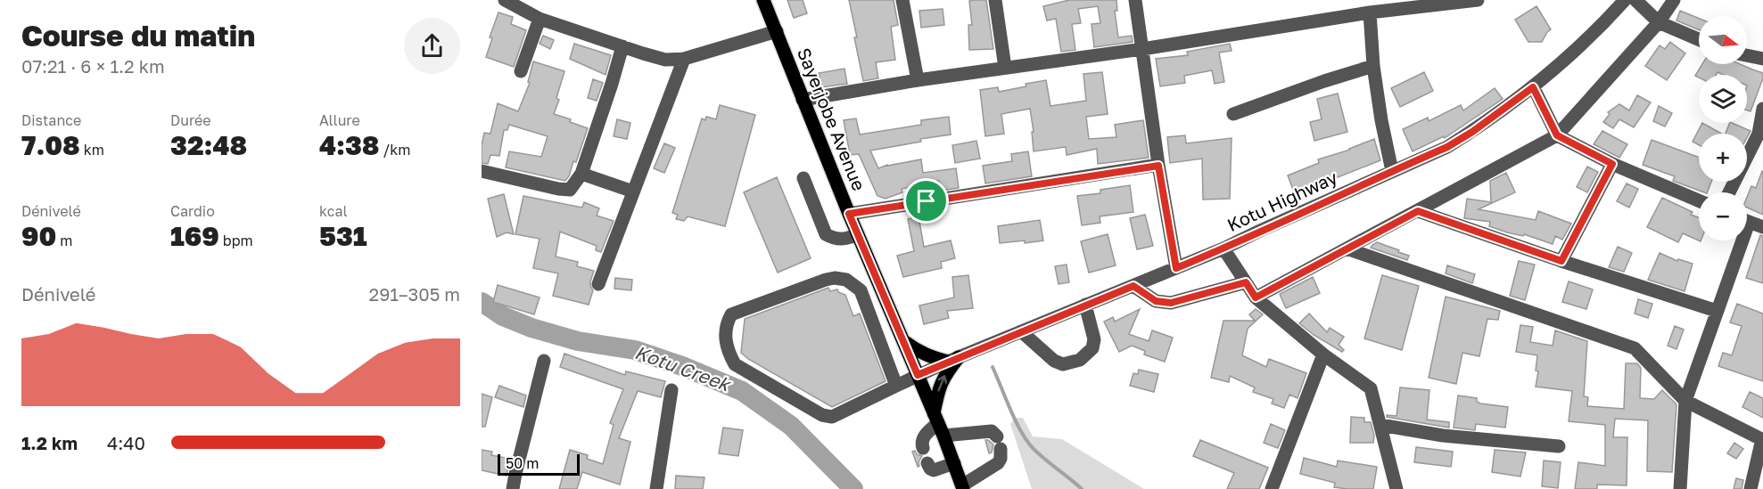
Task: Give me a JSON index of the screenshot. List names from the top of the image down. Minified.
{"streets":{"main road":["Sayerjobe Avenue"],"street":["Kotu Highway"]},"crossings":[["Sayerjobe Avenue","Kotu Highway"]],"water":["Kotu Creek"],"scale_bar":"50 m","north":"right","page":{"heading":["Course du matin","07:21 · 6 × 1.2 km"],"map_buttons":["+","−"],"stats":[["Distance","7.08 km"],["Durée","32:48"],["Allure","4:38 /km"],["Dénivelé","90 m"],["Cardio","169 bpm"],["kcal","531"]],"chart":["Dénivelé","291–305 m"],"list":[{"name":"1.2 km","note":"4:40"}],"scale":"50 m"}}
